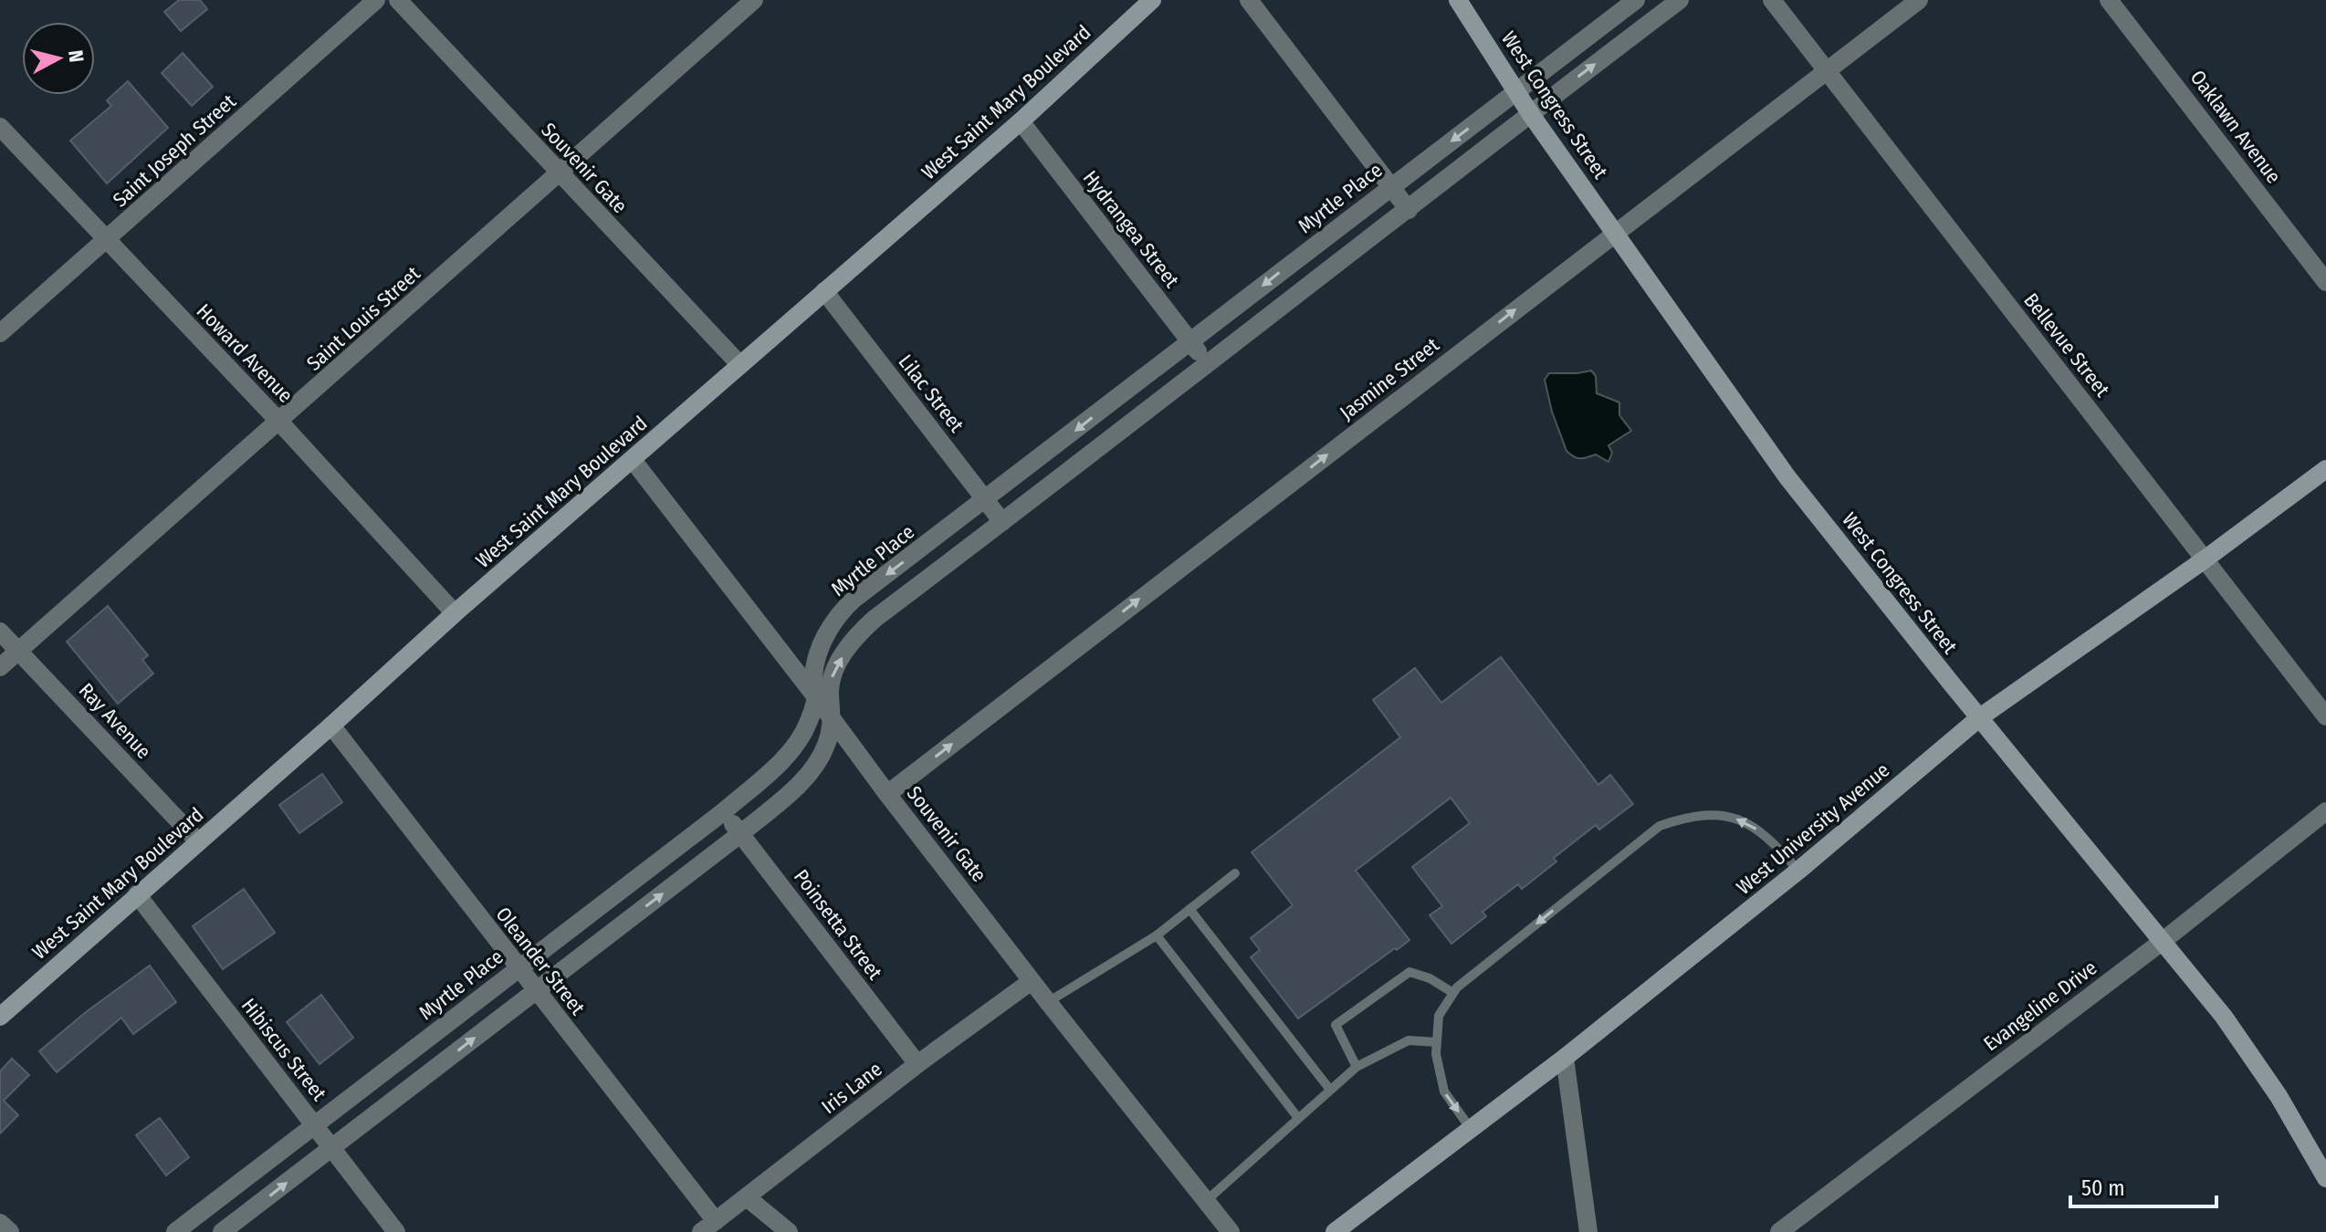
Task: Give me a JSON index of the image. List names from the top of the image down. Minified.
{"streets":{"main road":["West Saint Mary Boulevard","West Congress Street","West University Avenue"],"street":["Oaklawn Avenue","Saint Joseph Street","Souvenir Gate","Myrtle Place","Hydrangea Street","Saint Louis Street","Bellevue Street","Howard Avenue","Jasmine Street","Lilac Street","Ray Avenue","Poinsetta Street","Oleander Street","Evangeline Drive","Hibiscus Street","Iris Lane"]},"crossings":[["West Saint Mary Boulevard","Souvenir Gate"],["West Saint Mary Boulevard","Hydrangea Street"],["West Saint Mary Boulevard","Howard Avenue"],["West Saint Mary Boulevard","Lilac Street"],["West Saint Mary Boulevard","Ray Avenue"],["West Saint Mary Boulevard","Oleander Street"],["West Saint Mary Boulevard","Hibiscus Street"],["West Congress Street","Myrtle Place"],["West Congress Street","Jasmine Street"],["West Congress Street","West University Avenue"],["West Congress Street","Evangeline Drive"],["Saint Joseph Street","Howard Avenue"],["Souvenir Gate","Myrtle Place"],["Souvenir Gate","Saint Louis Street"],["Souvenir Gate","Jasmine Street"],["Souvenir Gate","Iris Lane"],["Myrtle Place","Hydrangea Street"],["Myrtle Place","Lilac Street"],["Myrtle Place","Poinsetta Street"],["Myrtle Place","Oleander Street"],["Myrtle Place","Hibiscus Street"],["Saint Louis Street","Howard Avenue"],["Saint Louis Street","Ray Avenue"],["Bellevue Street","Jasmine Street"],["Bellevue Street","West University Avenue"],["Poinsetta Street","Iris Lane"],["Oleander Street","Iris Lane"]],"scale_bar":"50 m","north":"right"}
